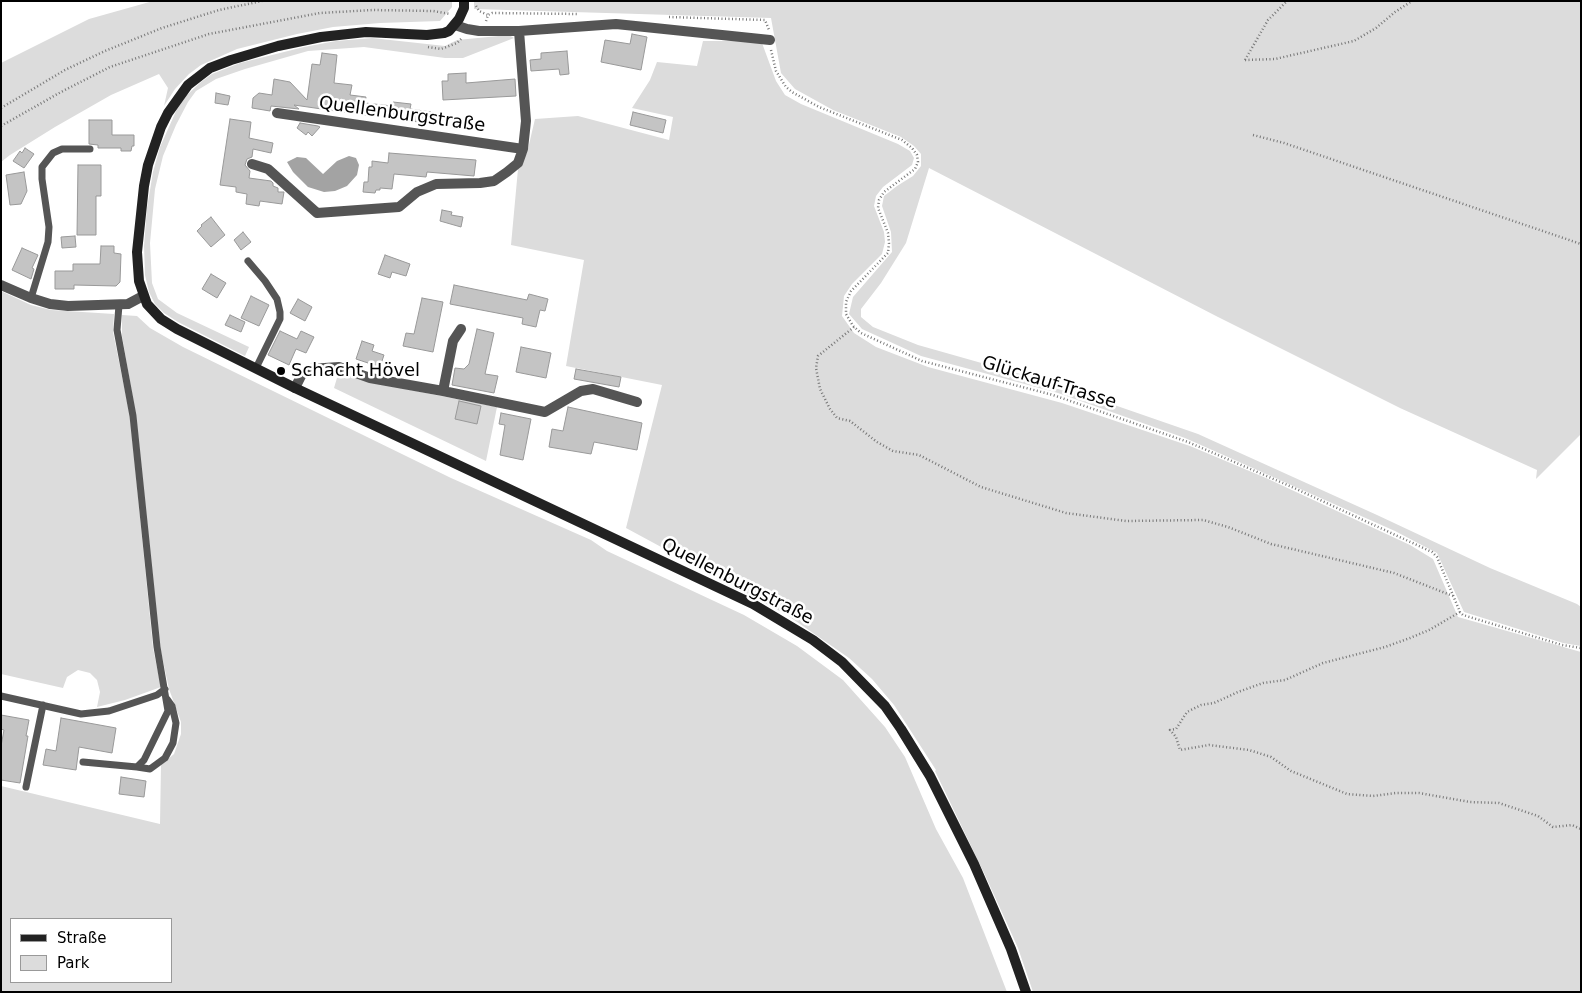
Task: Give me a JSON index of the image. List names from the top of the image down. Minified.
{"streets":{"street":["Quellenburgstraße"],"path":["Glückauf-Trasse"]},"places":["Schacht Hövel"],"legend":["Straße","Park"]}
